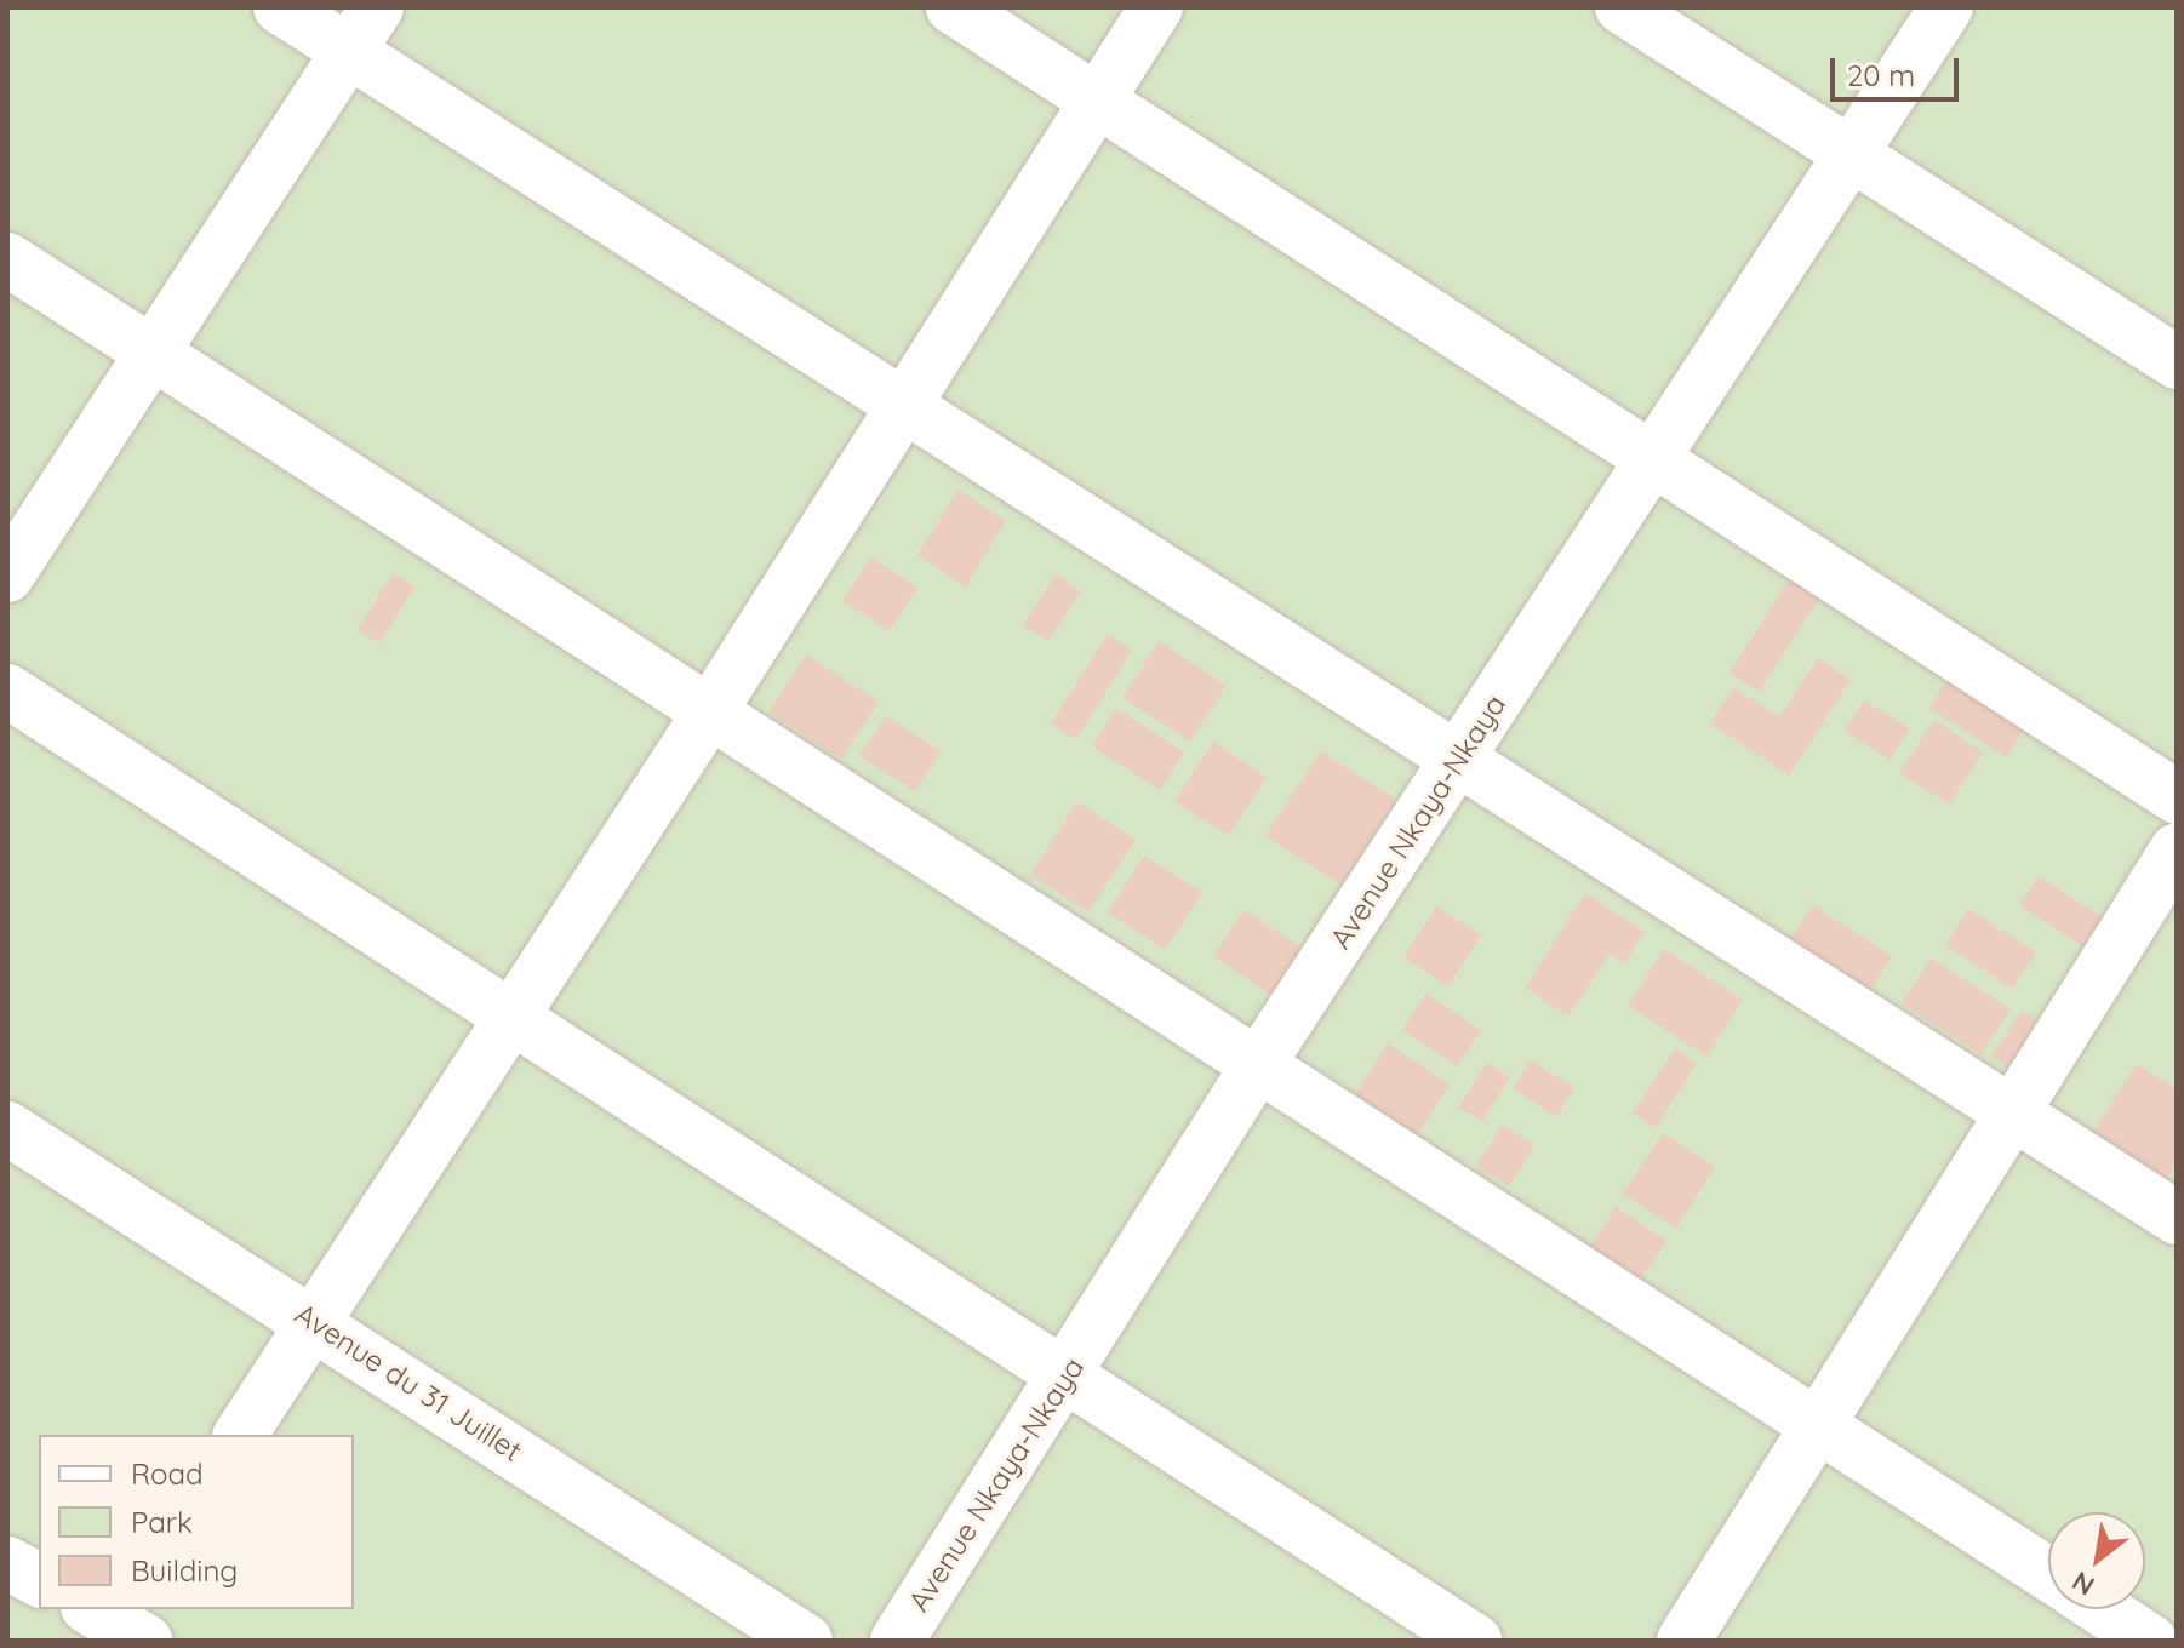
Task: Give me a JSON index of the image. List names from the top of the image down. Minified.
{"streets":{"street":["Avenue Nkaya-Nkaya","Avenue du 31 Juillet"]},"legend":["Road","Park","Building"],"scale_bar":"20 m","north":"bottom left"}
